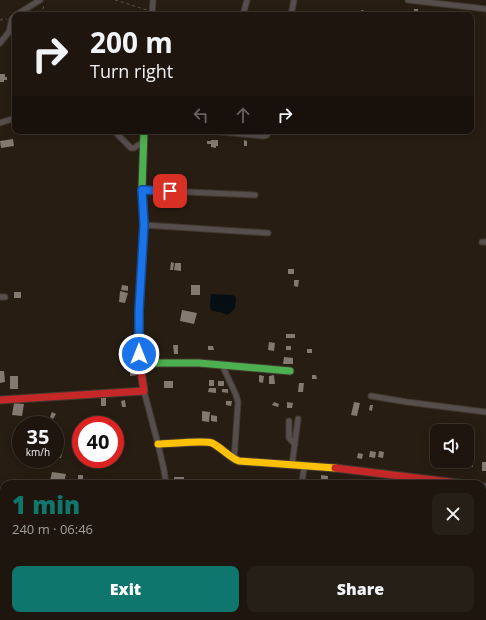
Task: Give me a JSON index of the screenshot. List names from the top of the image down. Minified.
{"page":{"turn":["200 m","Turn right"],"speed":"35 km/h","limit":"40","heading":["1 min","240 m · 06:46"],"buttons":["Exit","Share"]}}
